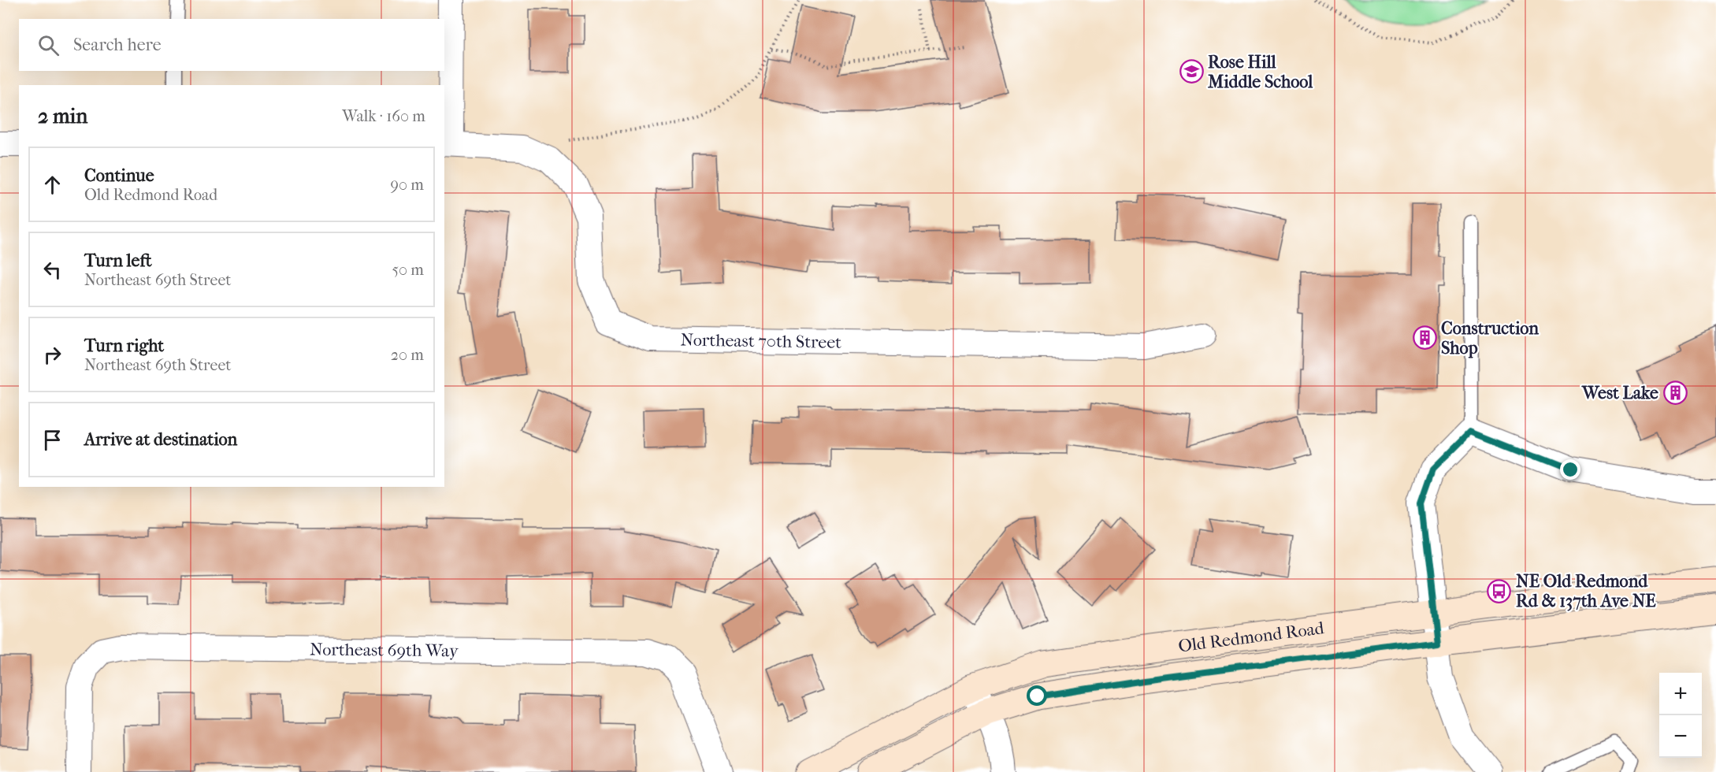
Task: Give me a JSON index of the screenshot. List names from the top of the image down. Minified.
{"streets":{"main road":["Old Redmond Road"],"street":["Northeast 70th Street","Northeast 69th Way"]},"places":{"school or university":["Rose Hill Middle School"],"building":["Construction Shop","West Lake"],"bus stop":["NE Old Redmond Rd & 137th Ave NE"]},"page":{"search":"Search here","heading":["2 min","Walk · 160 m"],"list":[["Continue","Old Redmond Road","90 m"],["Turn left","Northeast 69th Street","50 m"],["Turn right","Northeast 69th Street","20 m"],"Arrive at destination"],"map_buttons":["+","−"]}}
